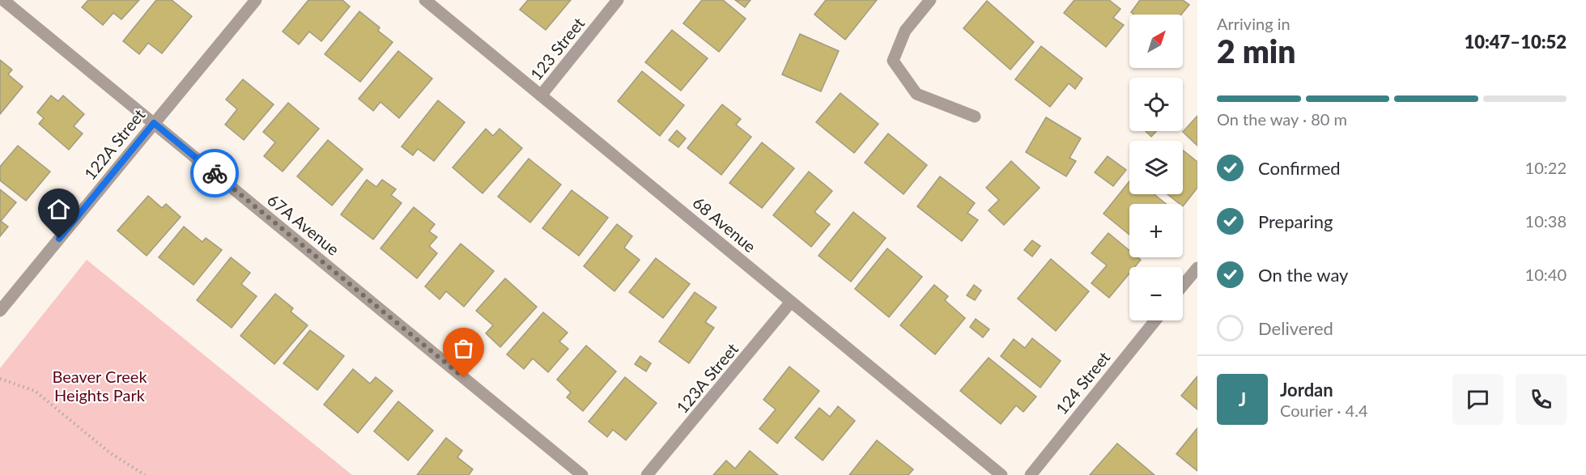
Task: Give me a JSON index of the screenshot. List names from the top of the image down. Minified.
{"streets":{"street":["123 Street","122A Street","67A Avenue","68 Avenue","123A Street","124 Street"]},"crossings":[["123 Street","68 Avenue"],["122A Street","67A Avenue"],["68 Avenue","123A Street"]],"parks":["Beaver Creek Heights Park"],"north":"top right","page":{"heading":["2 min","Arriving in","10:47–10:52"],"panel":["Jordan","Courier · 4.4"],"map_buttons":["+","−"],"bar":"On the way · 80 m","list":[["Confirmed","10:22"],["Preparing","10:38"],["On the way","10:40"],"Delivered"],"round":"J"}}
